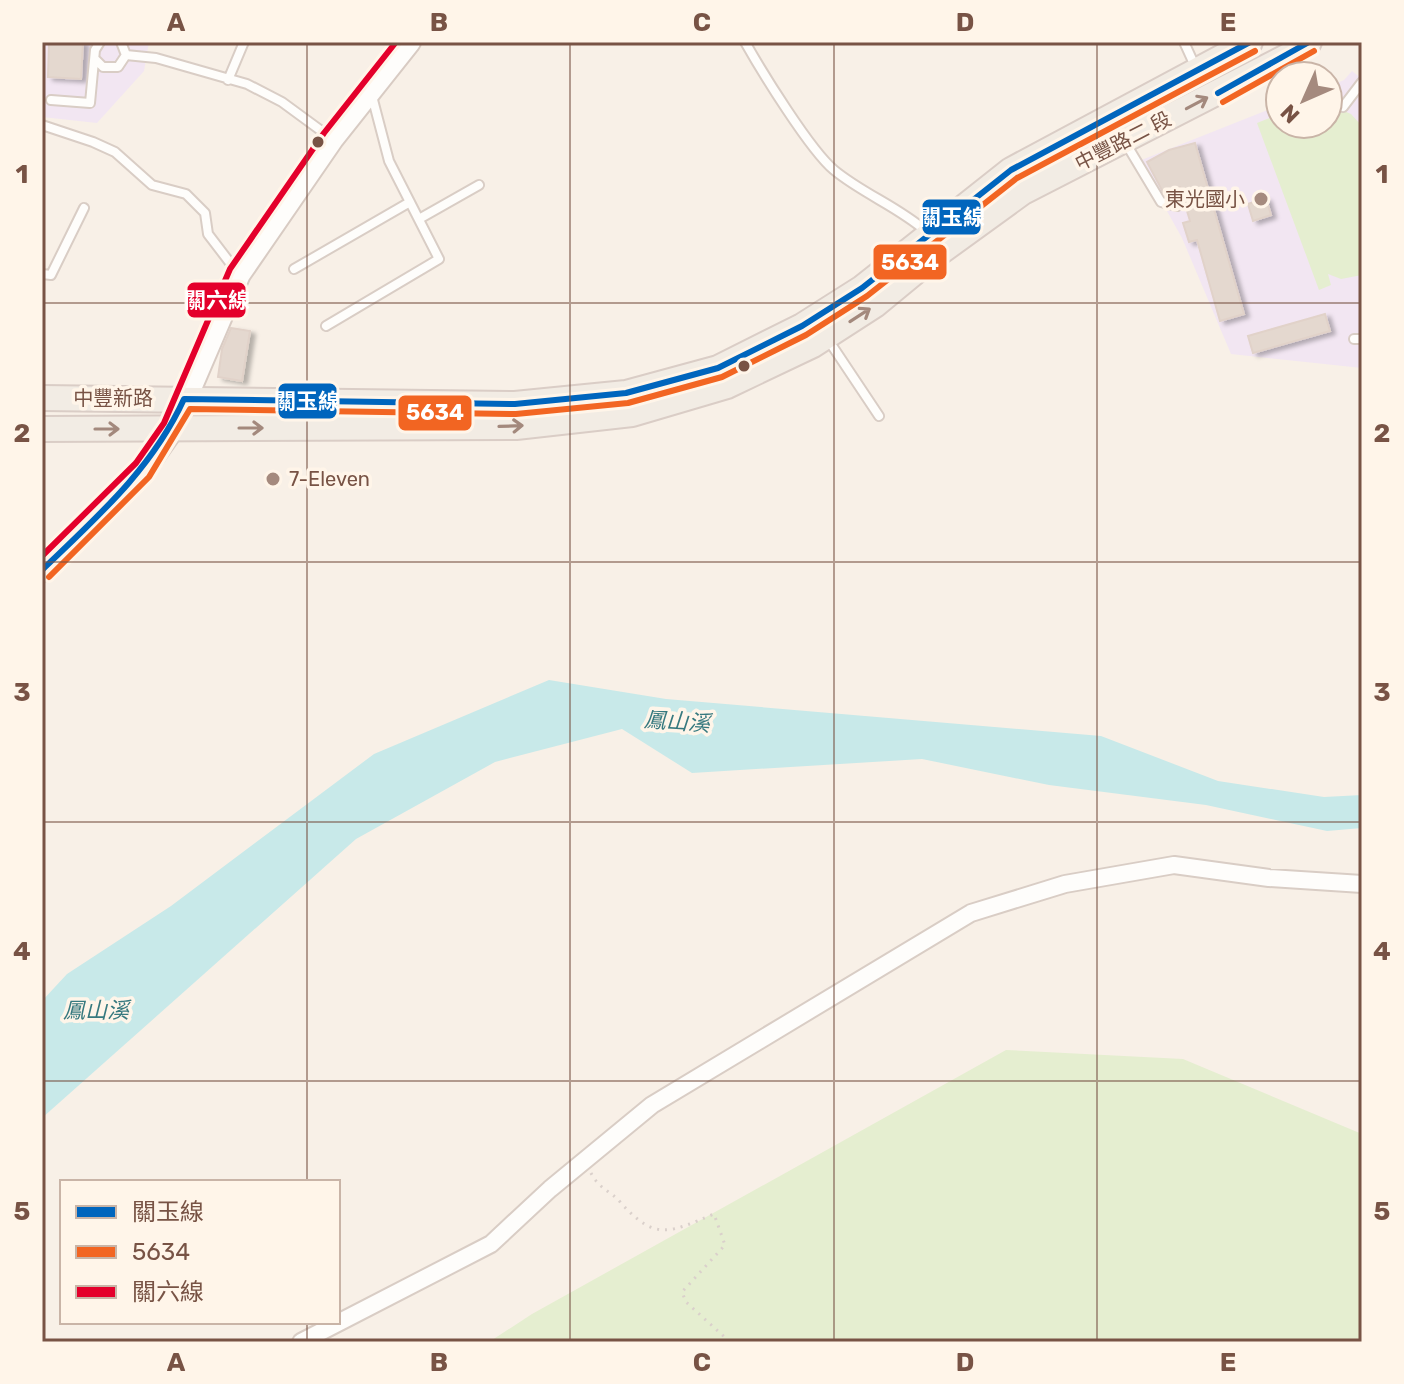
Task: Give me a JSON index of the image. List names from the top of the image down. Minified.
{"streets":{"main road":["中豐路二 段","中豐新路"]},"crossings":[["中豐路二 段","中豐新路"]],"water":["鳳山溪"],"places":["東光國小","7-Eleven"],"lines":["transit line 關玉線","transit line 關六線","transit line 5634"],"legend":["關玉線","5634","關六線"],"north":"bottom left","grid":{"columns":["A","B","C","D","E"],"rows":["1","2","3","4","5"]}}
